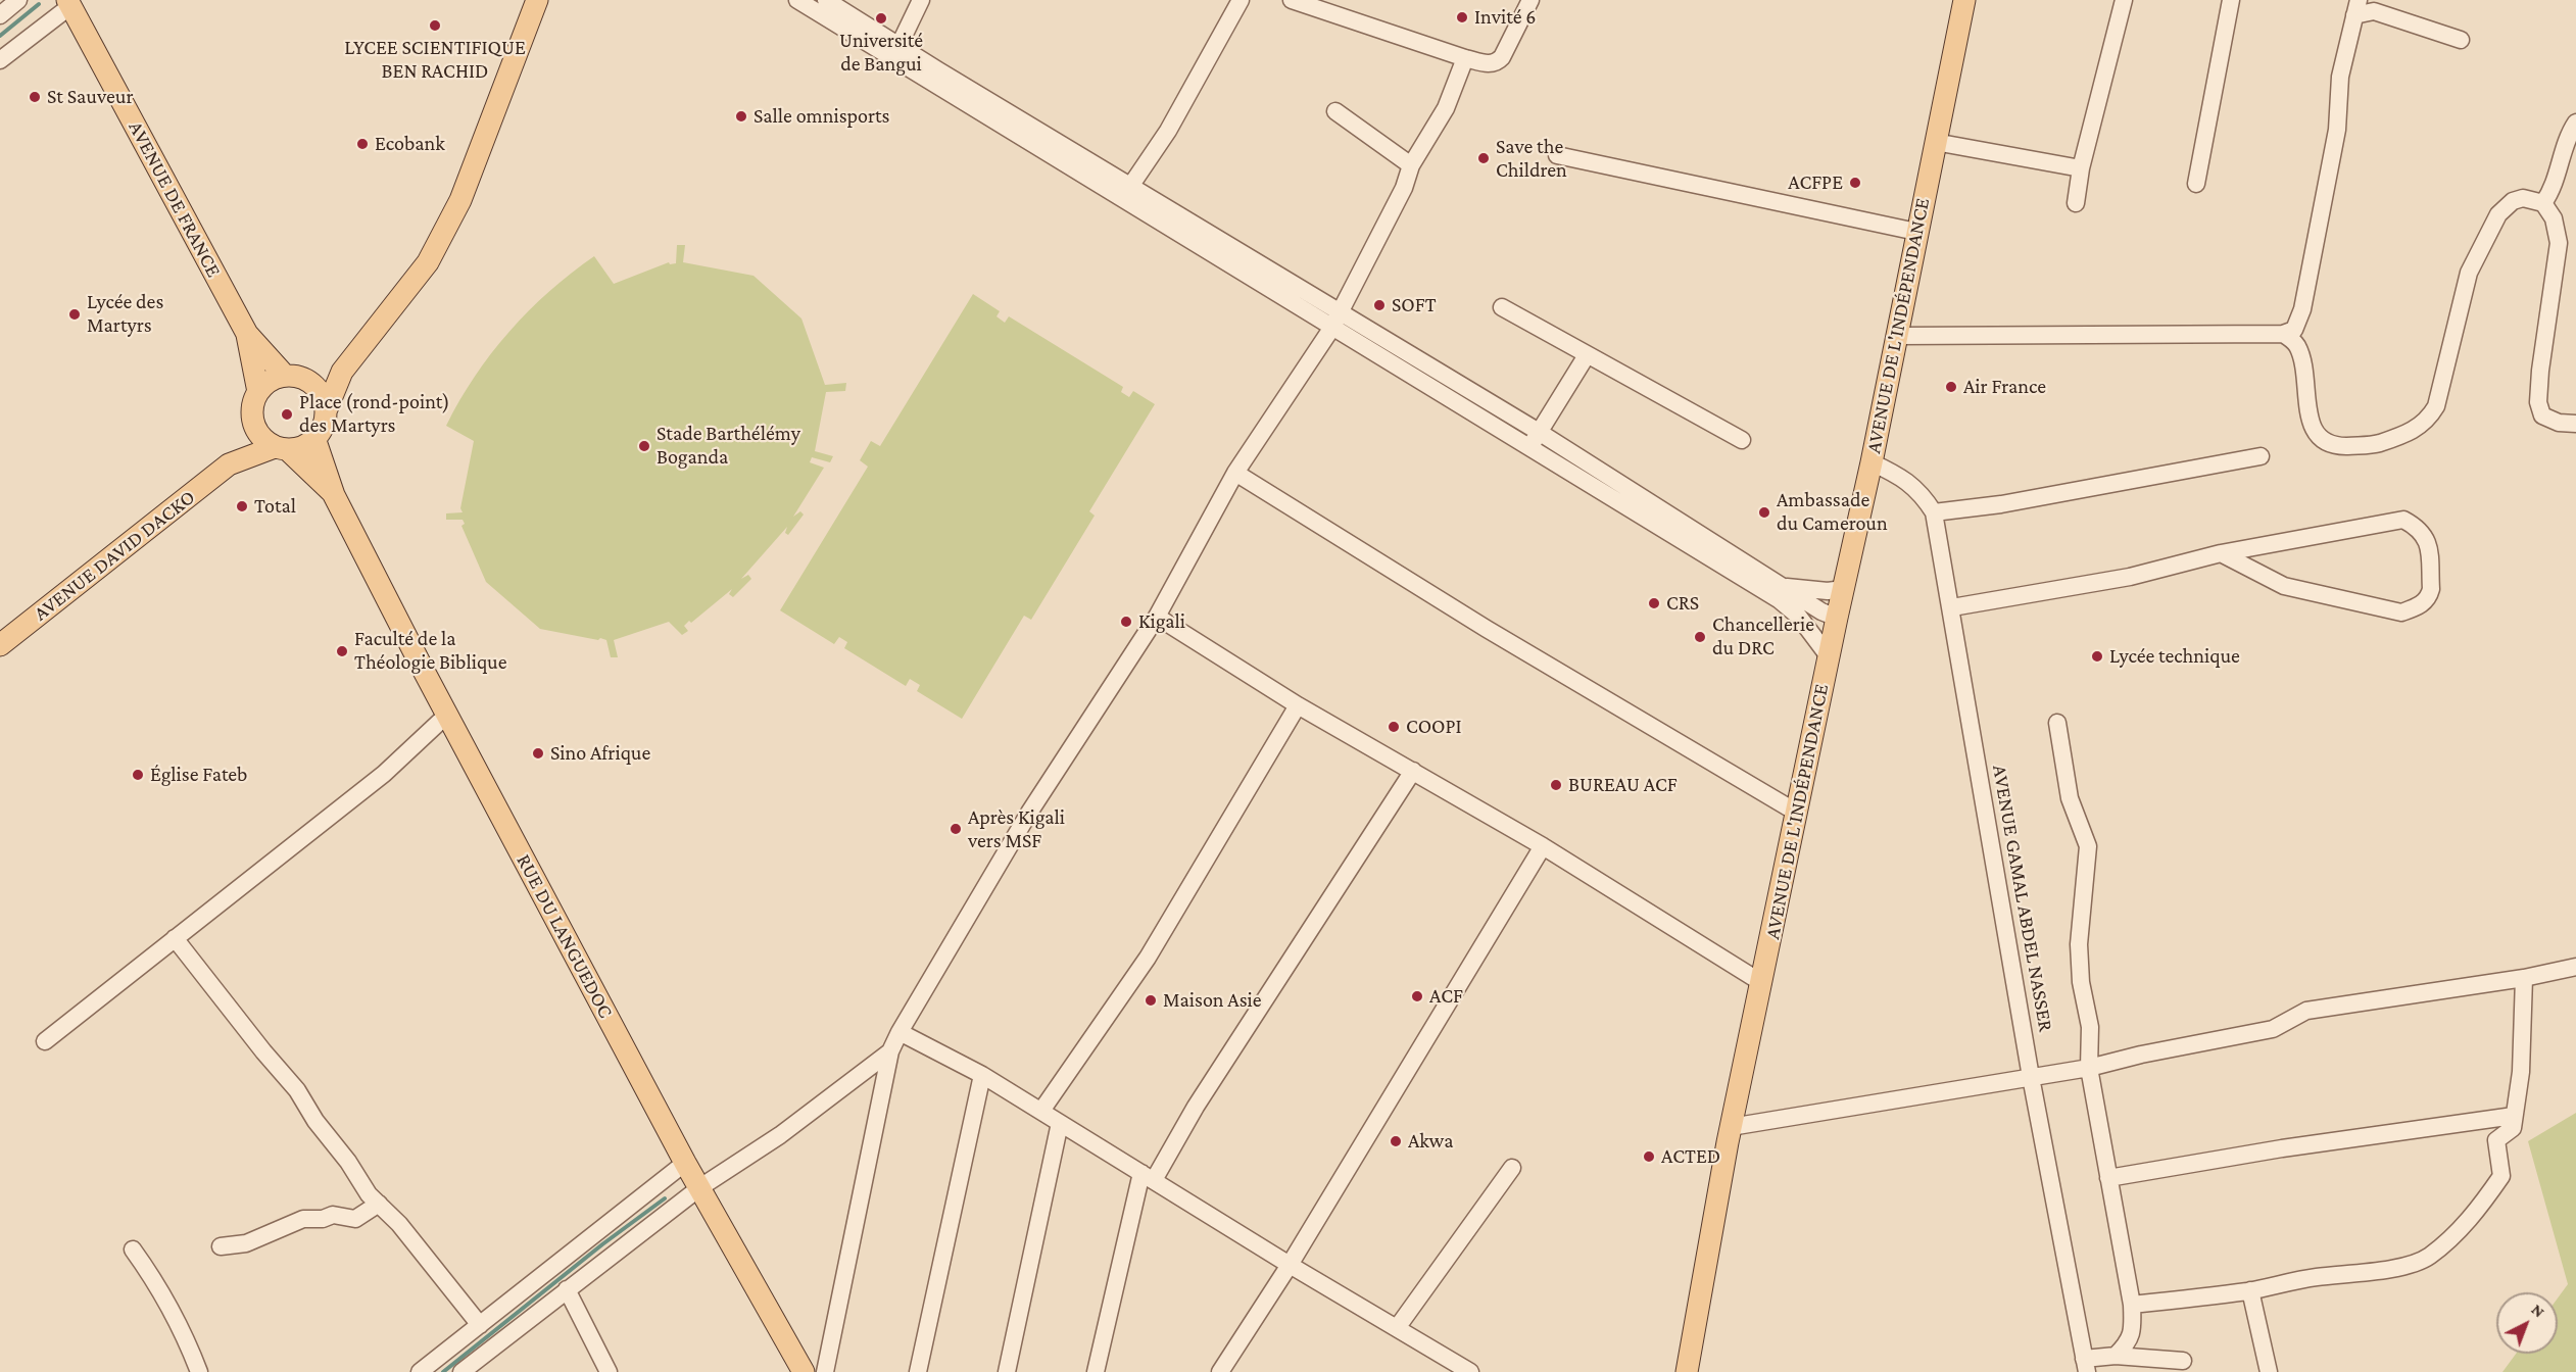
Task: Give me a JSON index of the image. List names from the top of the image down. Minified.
{"streets":{"main road":["AVENUE DE FRANCE","AVENUE DE L'INDÉPENDANCE","AVENUE DAVID DACKO","RUE DU LANGUEDOC"],"street":["AVENUE GAMAL ABDEL NASSER"]},"crossings":[["AVENUE DE FRANCE","AVENUE DAVID DACKO"],["AVENUE DE FRANCE","RUE DU LANGUEDOC"],["AVENUE DE L'INDÉPENDANCE","AVENUE GAMAL ABDEL NASSER"],["AVENUE DAVID DACKO","RUE DU LANGUEDOC"]],"places":["Invité 6","Université de Bangui","LYCEE SCIENTIFIQUE BEN RACHID","St Sauveur","Salle omnisports","Ecobank","Save the Children","ACFPE","SOFT","Lycée des Martyrs","Air France","Place (rond-point) des Martyrs","Stade Barthélémy Boganda","Total","Ambassade du Cameroun","CRS","Kigali","Chancellerie du DRC","Faculté de la Théologie Biblique","Lycée technique","COOPI","Sino Afrique","Église Fateb","BUREAU ACF","Après Kigali vers MSF","ACF","Maison Asie","Akwa","ACTED"],"north":"top right"}
